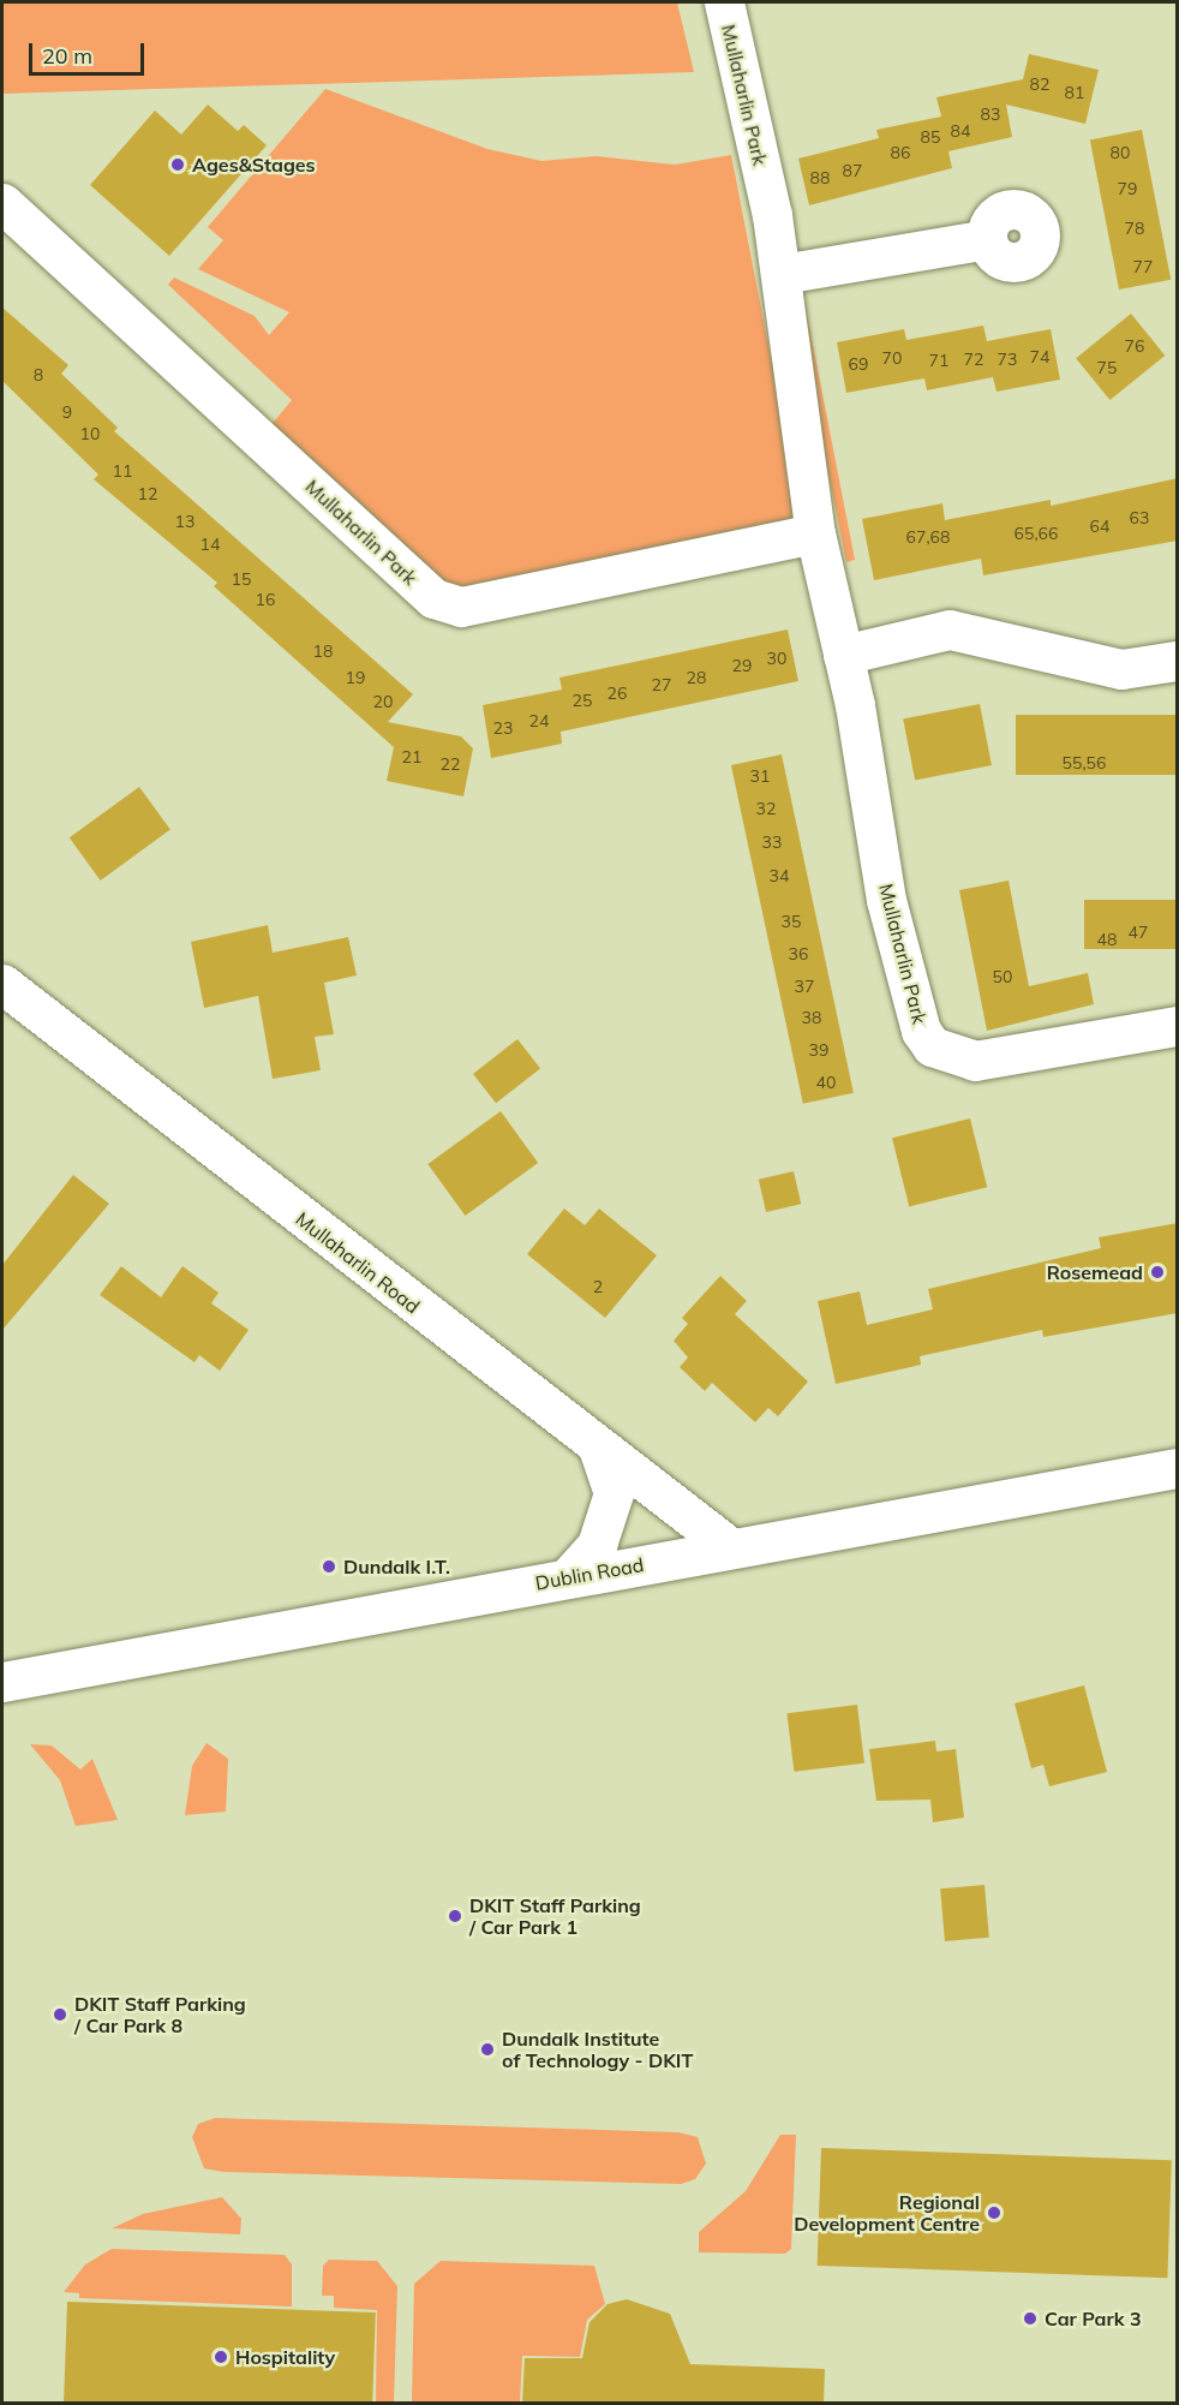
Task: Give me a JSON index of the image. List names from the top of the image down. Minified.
{"streets":{"street":["Mullaharlin Park","Mullaharlin Road","Dublin Road"]},"crossings":[["Mullaharlin Road","Dublin Road"]],"places":["Ages&Stages","Rosemead","Dundalk I.T.","DKIT Staff Parking / Car Park 1","DKIT Staff Parking / Car Park 8","Dundalk Institute of Technology - DKIT","Regional Development Centre","Car Park 3","Hospitality"],"house_numbers":["82","81","83","84","85","86","80","87","88","79","78","77","76","74","70","72","73","71","69","75","8","9","10","11","12","63","13","64","65,66","67,68","14","15","16","18","30","29","19","28","27","26","25","20","24","23","21","55,56","22","31","32","33","34","35","47","48","36","50","37","38","39","40","2"],"scale_bar":"20 m"}
